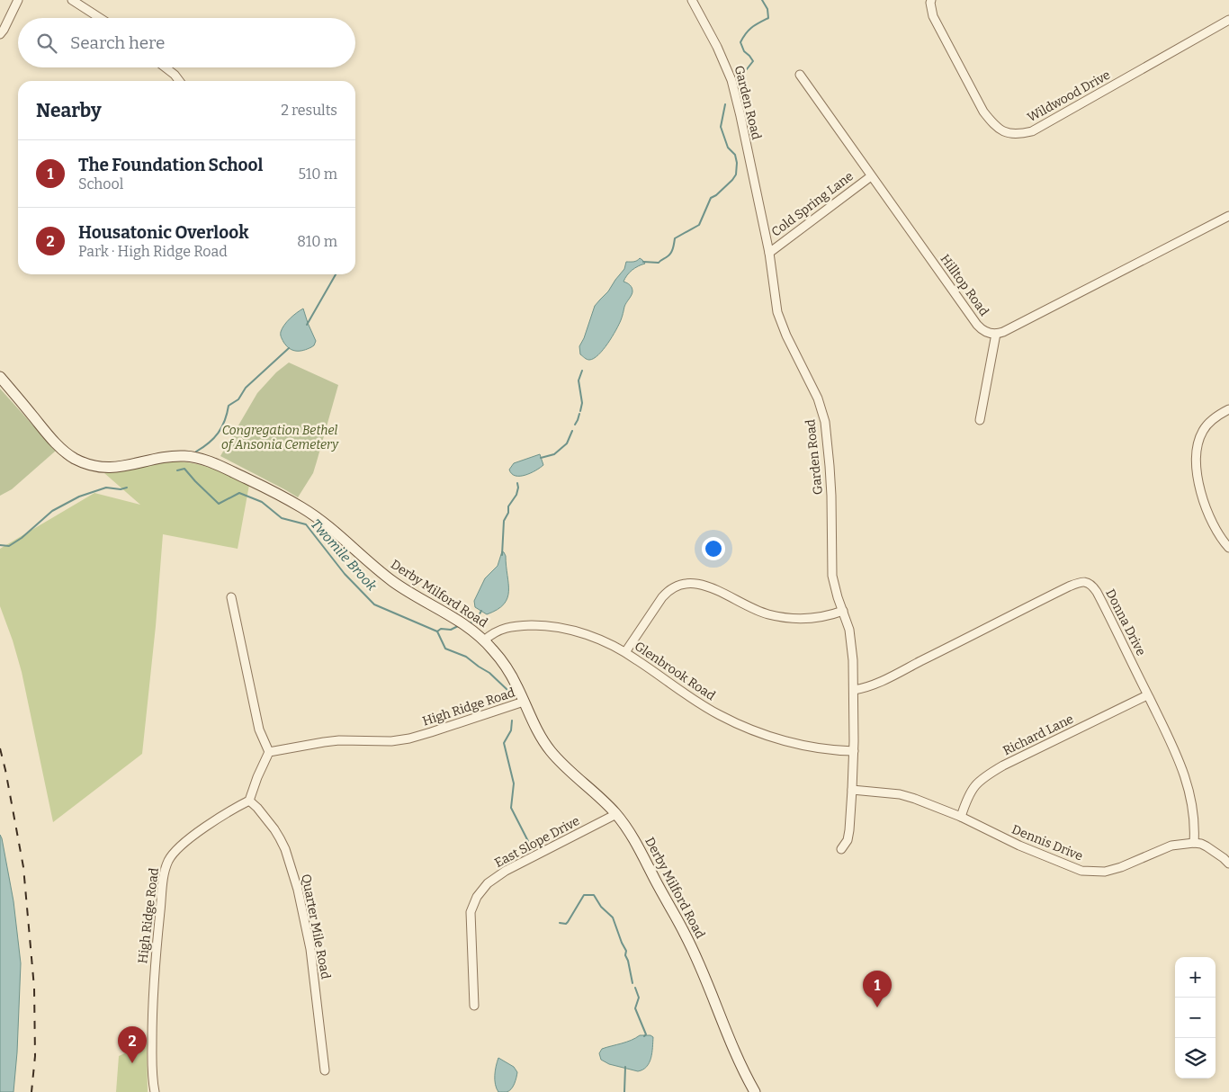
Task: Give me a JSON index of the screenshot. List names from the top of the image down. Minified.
{"streets":{"main road":["Derby Milford Road"],"street":["Wildwood Drive","Garden Road","Cold Spring Lane","Hilltop Road","Donna Drive","Glenbrook Road","High Ridge Road","Richard Lane","East Slope Drive","Dennis Drive","Quarter Mile Road"]},"crossings":[["Garden Road","Cold Spring Lane"],["Garden Road","Donna Drive"],["Garden Road","Glenbrook Road"],["Garden Road","Dennis Drive"],["Cold Spring Lane","Hilltop Road"],["Derby Milford Road","Glenbrook Road"],["Derby Milford Road","High Ridge Road"],["Derby Milford Road","East Slope Drive"],["Donna Drive","Richard Lane"],["Donna Drive","Dennis Drive"],["High Ridge Road","Quarter Mile Road"],["Richard Lane","Dennis Drive"]],"water":["Twomile Brook"],"parks":["Congregation Bethel of Ansonia Cemetery"],"page":{"search":"Search here","heading":["Nearby","2 results"],"list":[{"mark":"1","name":"The Foundation School","note":"School","value":"510 m"},{"mark":"2","name":"Housatonic Overlook","note":"Park · High Ridge Road","value":"810 m"}],"map_buttons":["+","−"],"pins":["1","2"]}}
